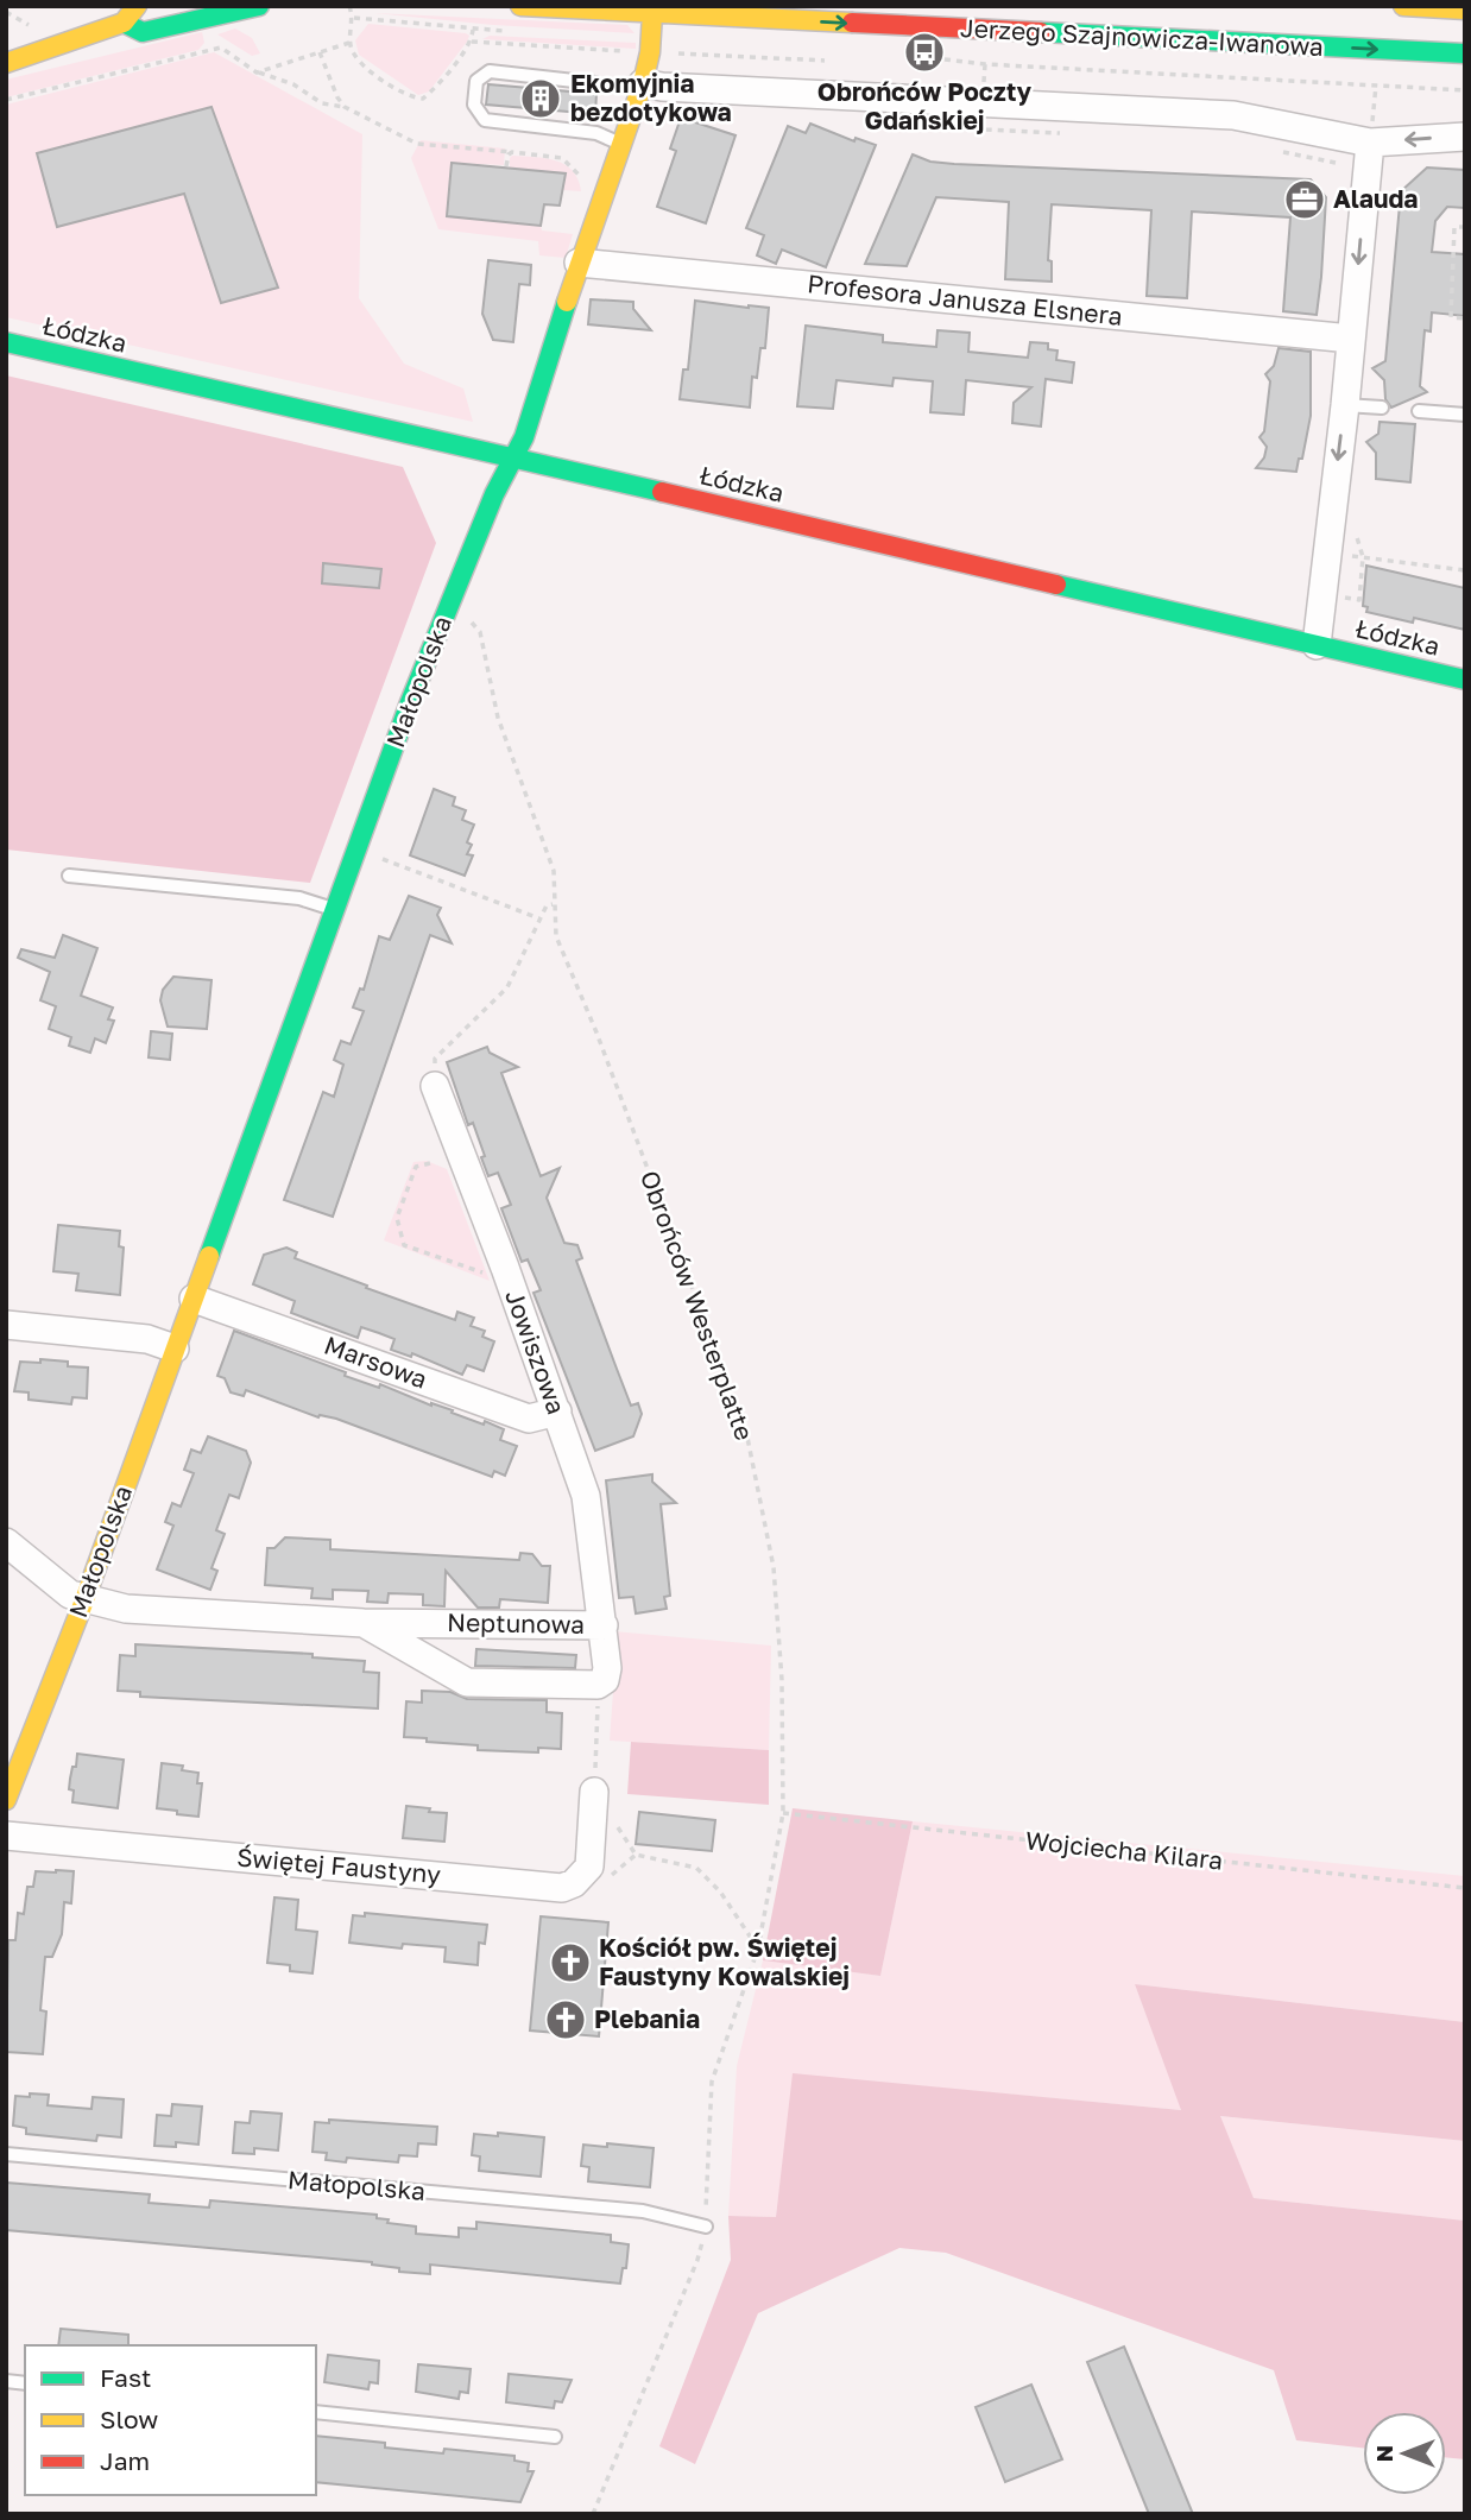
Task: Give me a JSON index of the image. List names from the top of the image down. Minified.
{"streets":{"street":["Jerzego Szajnowicza-Iwanowa","Profesora Janusza Elsnera","Łódzka","Małopolska","Jowiszowa","Marsowa","Neptunowa","Świętej Faustyny"],"path":["Obrońców Westerplatte","Wojciecha Kilara"]},"crossings":[["Jerzego Szajnowicza-Iwanowa","Małopolska"],["Profesora Janusza Elsnera","Małopolska"],["Łódzka","Małopolska"],["Małopolska","Obrońców Westerplatte"],["Małopolska","Marsowa"],["Małopolska","Neptunowa"],["Obrońców Westerplatte","Wojciecha Kilara"],["Jowiszowa","Marsowa"],["Jowiszowa","Neptunowa"]],"places":{"bus stop":["Obrońców Poczty Gdańskiej"],"building":["Ekomyjnia bezdotykowa"],"office":["Alauda"],"church":["Kościół pw. Świętej Faustyny Kowalskiej","Plebania"]},"legend":["Fast","Slow","Jam"],"north":"left"}
